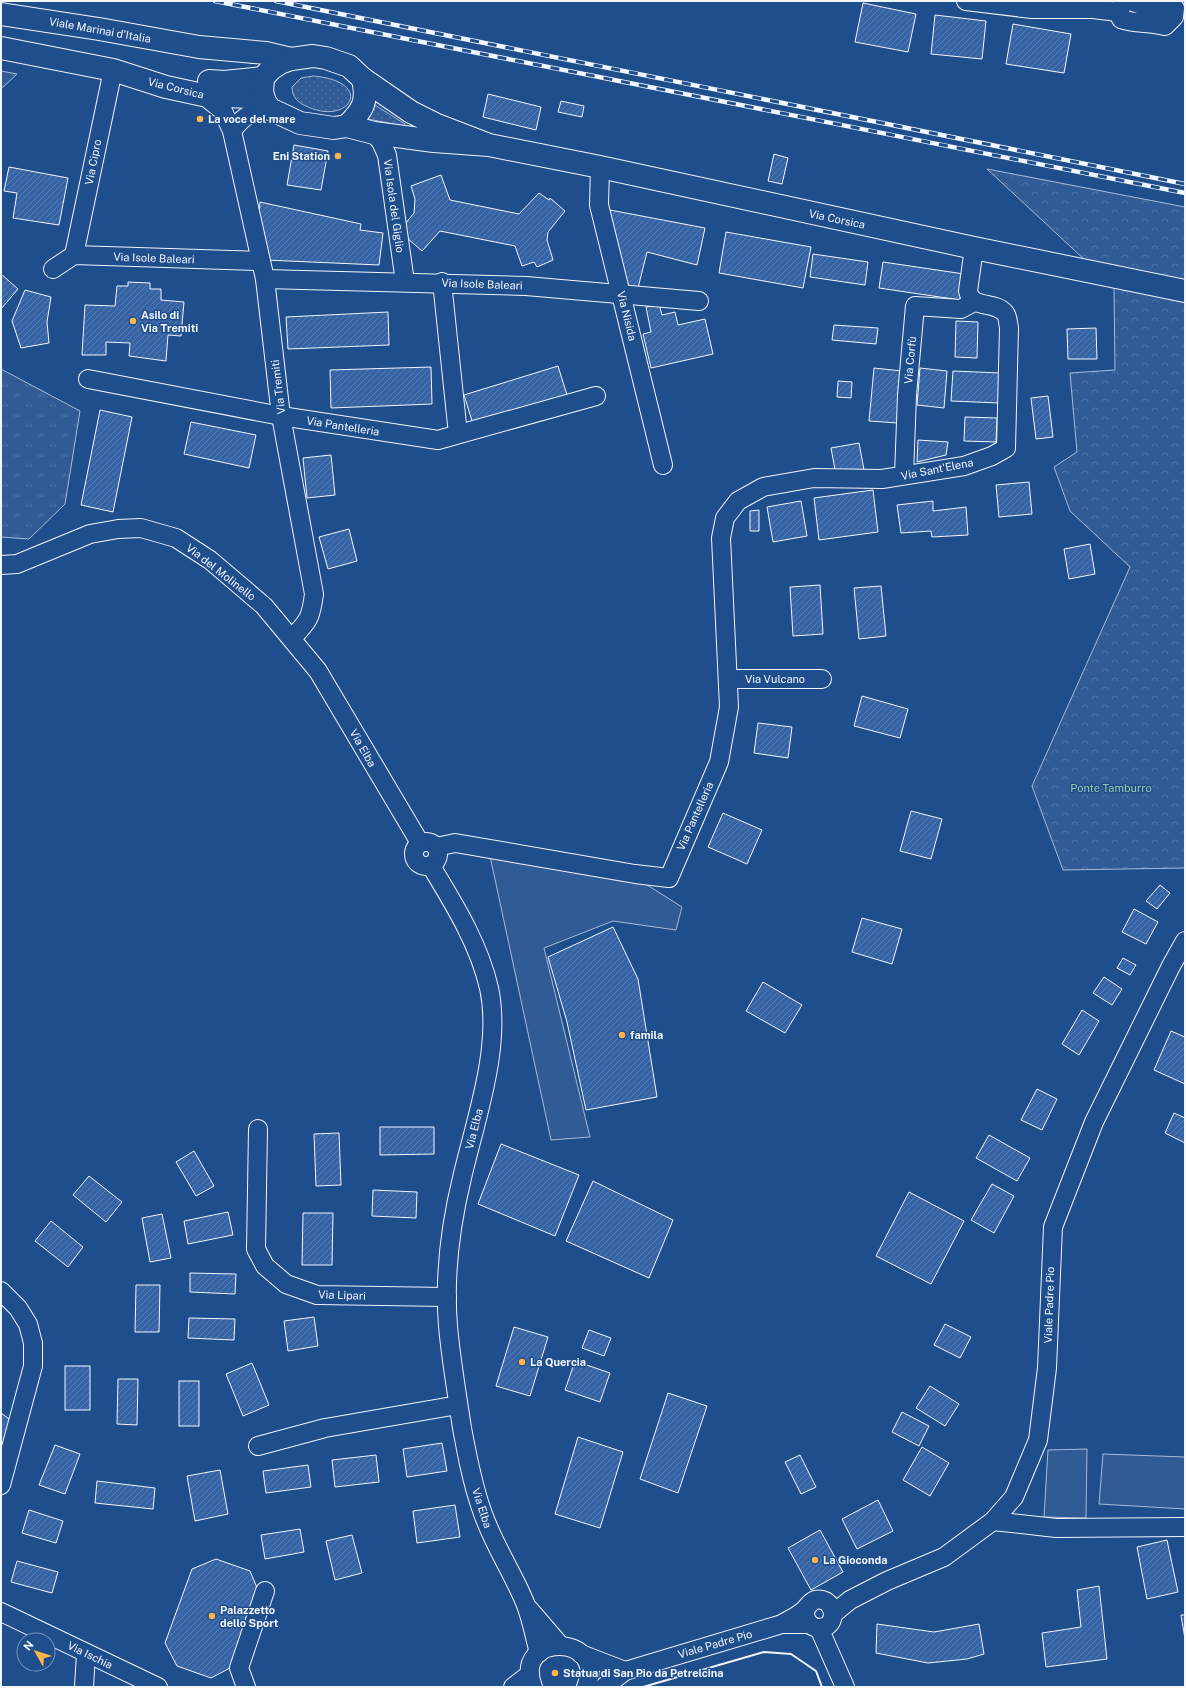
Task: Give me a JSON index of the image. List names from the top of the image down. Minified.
{"streets":{"main road":["Viale Marinai d'Italia","Via Corsica"],"street":["Via Cipro","Via Isola del Giglio","Via Isole Baleari","Via Nisida","Via Corfù","Via Tremiti","Via Pantelleria","Via Sant'Elena","Via del Molinello","Via Vulcano","Via Elba","Via Lipari","Viale Padre Pio","Via Ischia"]},"crossings":[["Viale Marinai d'Italia","Via Corsica"],["Via Corsica","Via Cipro"],["Via Corsica","Via Isola del Giglio"],["Via Corsica","Via Nisida"],["Via Corsica","Via Tremiti"],["Via Cipro","Via Isole Baleari"],["Via Isola del Giglio","Via Isole Baleari"],["Via Isole Baleari","Via Nisida"],["Via Isole Baleari","Via Tremiti"],["Via Corfù","Via Sant'Elena"],["Via Tremiti","Via Pantelleria"],["Via Tremiti","Via del Molinello"],["Via Pantelleria","Via Sant'Elena"],["Via Pantelleria","Via Vulcano"],["Via Pantelleria","Via Elba"],["Via del Molinello","Via Elba"],["Via Elba","Via Lipari"]],"parks":["Ponte Tamburro"],"places":["La voce del mare","Eni Station","Asilo di Via Tremiti","famila","La Quercia","La Gioconda","Palazzetto dello Sport","Statua di San Pio da Petrelcina"],"north":"top left"}
